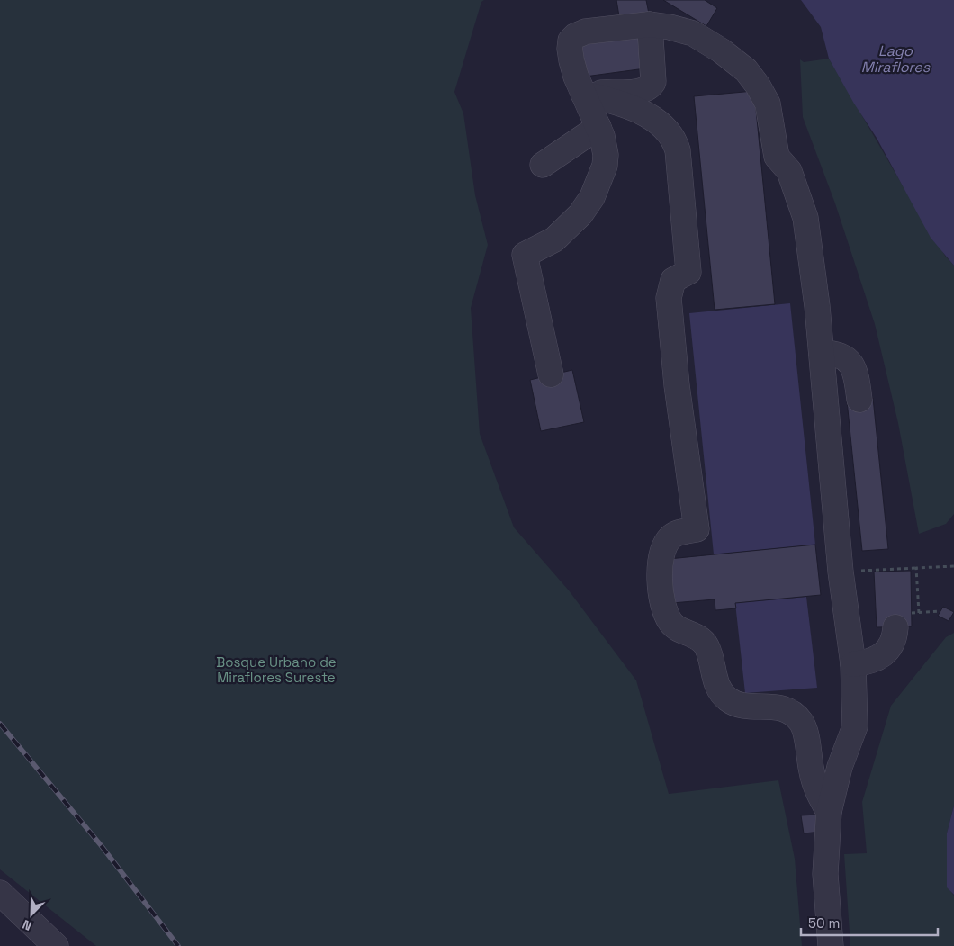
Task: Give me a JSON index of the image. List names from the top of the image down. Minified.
{"water":["Lago Miraflores"],"parks":["Bosque Urbano de Miraflores Sureste"],"scale_bar":"50 m","north":"bottom left"}
